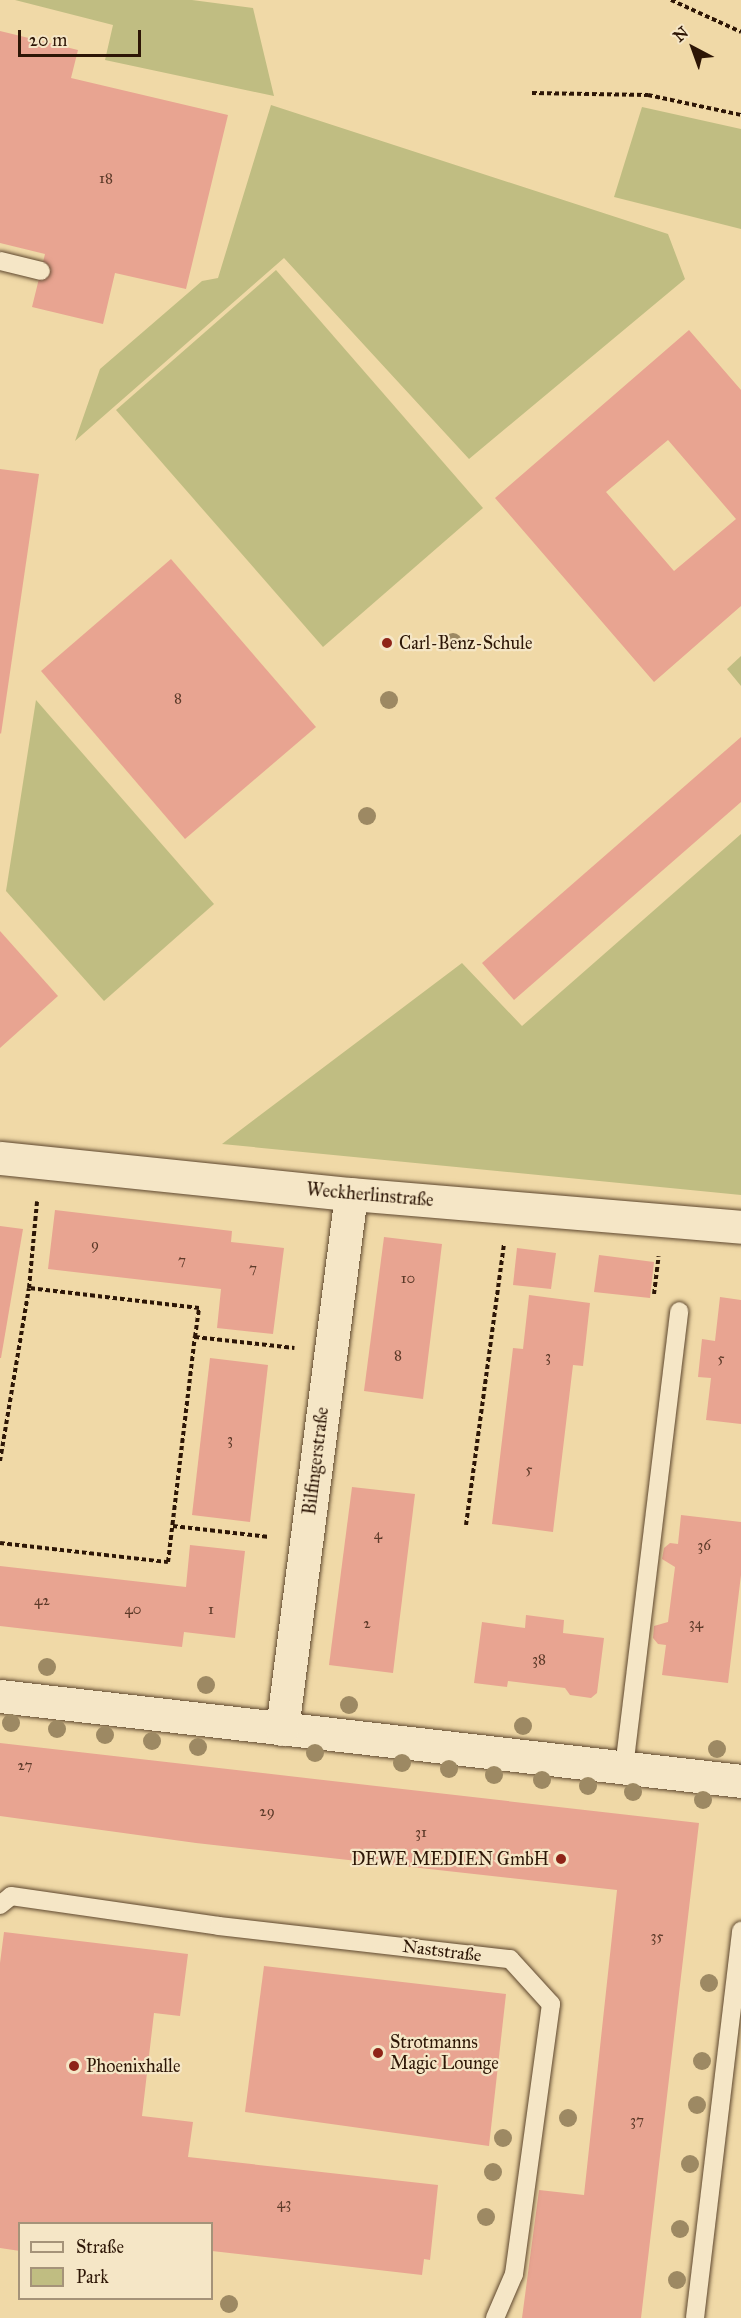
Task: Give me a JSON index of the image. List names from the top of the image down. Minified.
{"streets":{"street":["Weckherlinstraße","Bilfingerstraße"],"lane":["Naststraße"]},"crossings":[["Weckherlinstraße","Bilfingerstraße"]],"places":["Carl-Benz-Schule","DEWE MEDIEN GmbH","Strotmanns Magic Lounge","Phoenixhalle"],"house_numbers":["18","8","9","7","7","10","8","3","5","3","5","4","36","42","40","1","2","34","38","27","29","31","35","37","43"],"legend":["Straße","Park"],"scale_bar":"20 m","north":"top left"}
